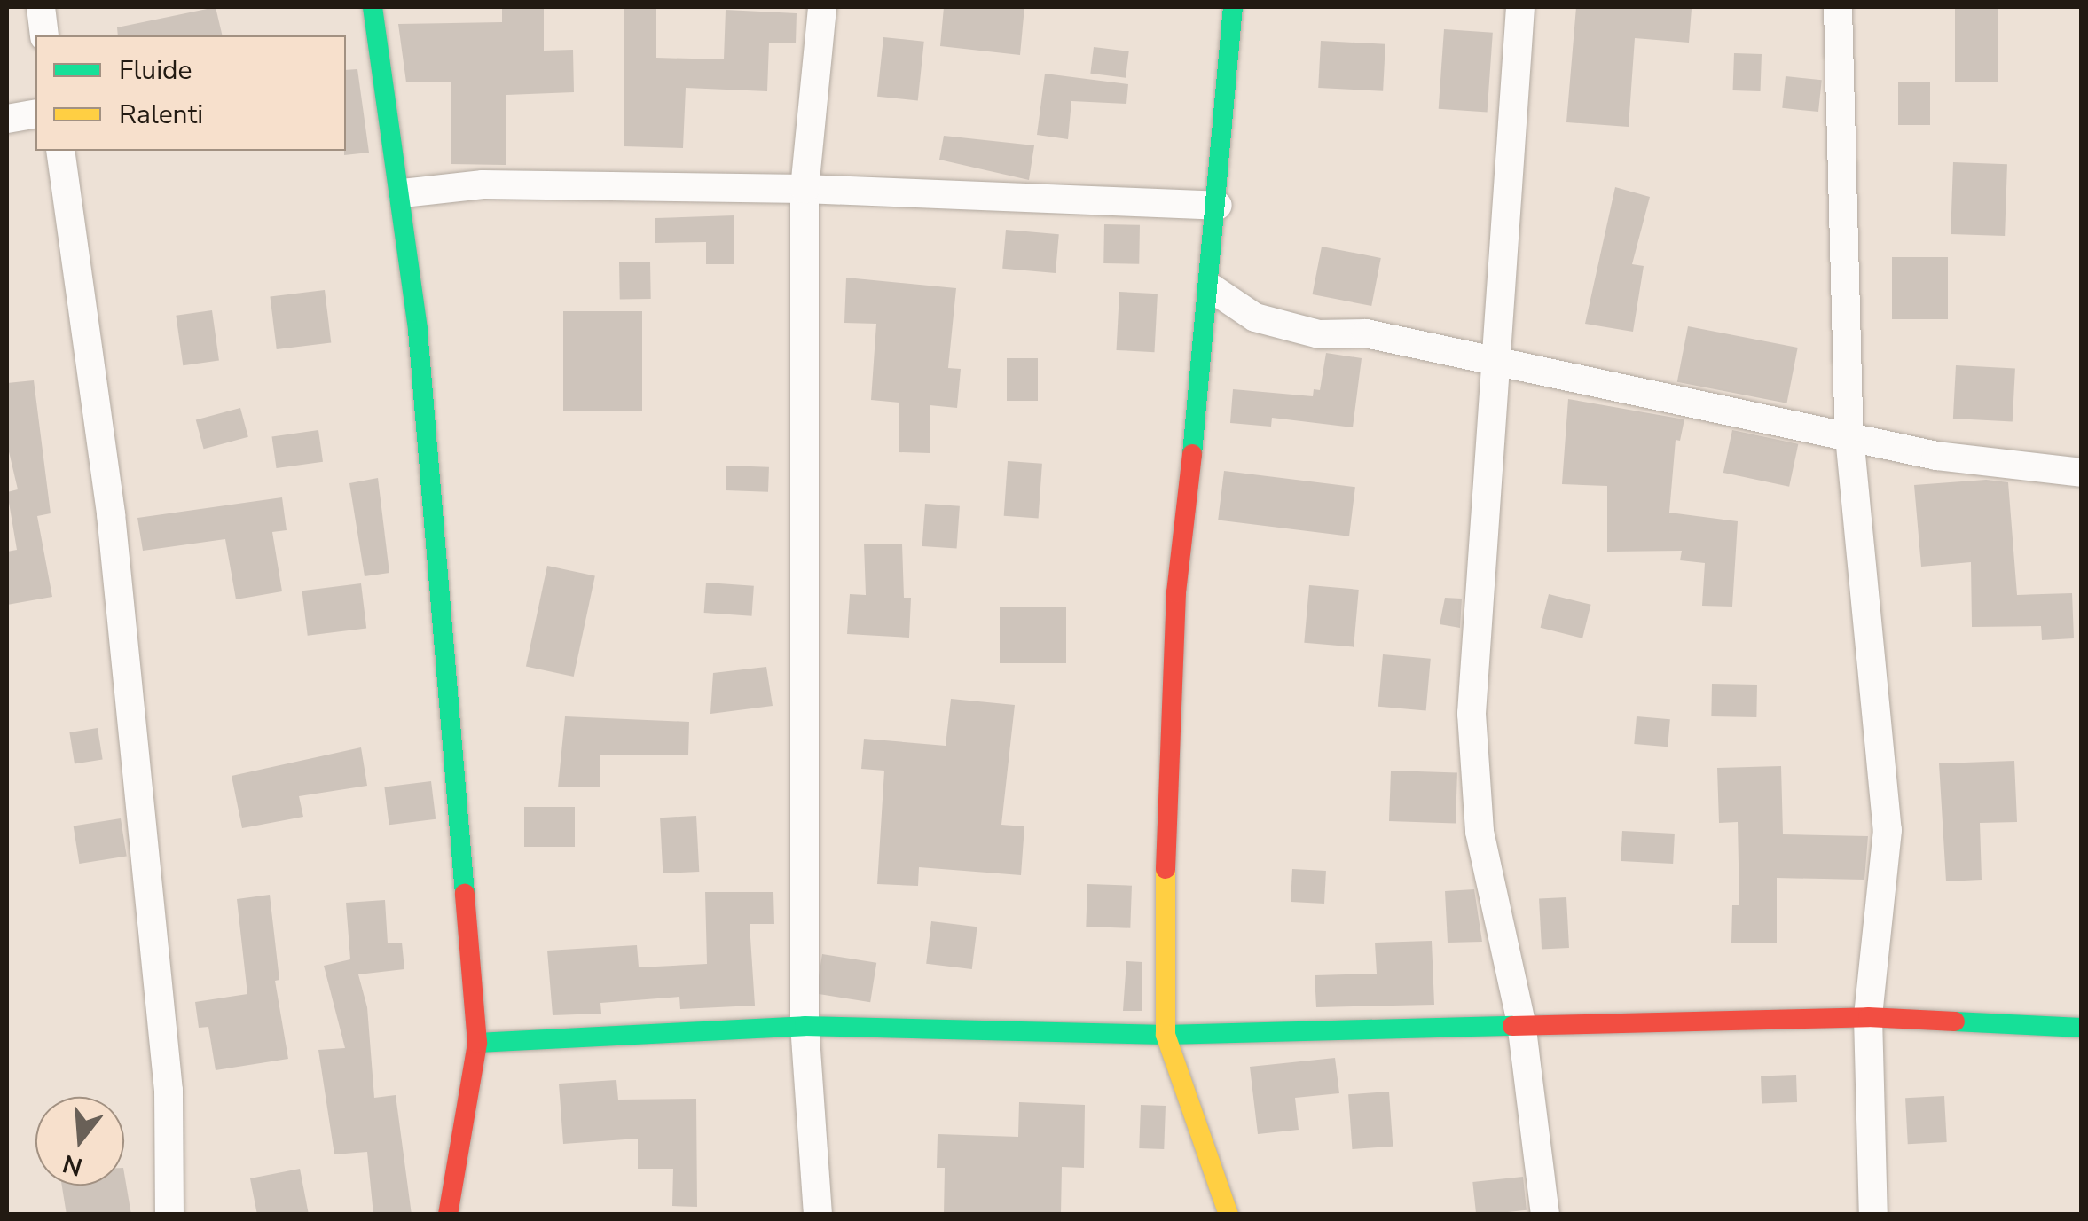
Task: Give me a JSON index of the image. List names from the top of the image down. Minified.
{"legend":["Fluide","Ralenti"],"north":"bottom"}
